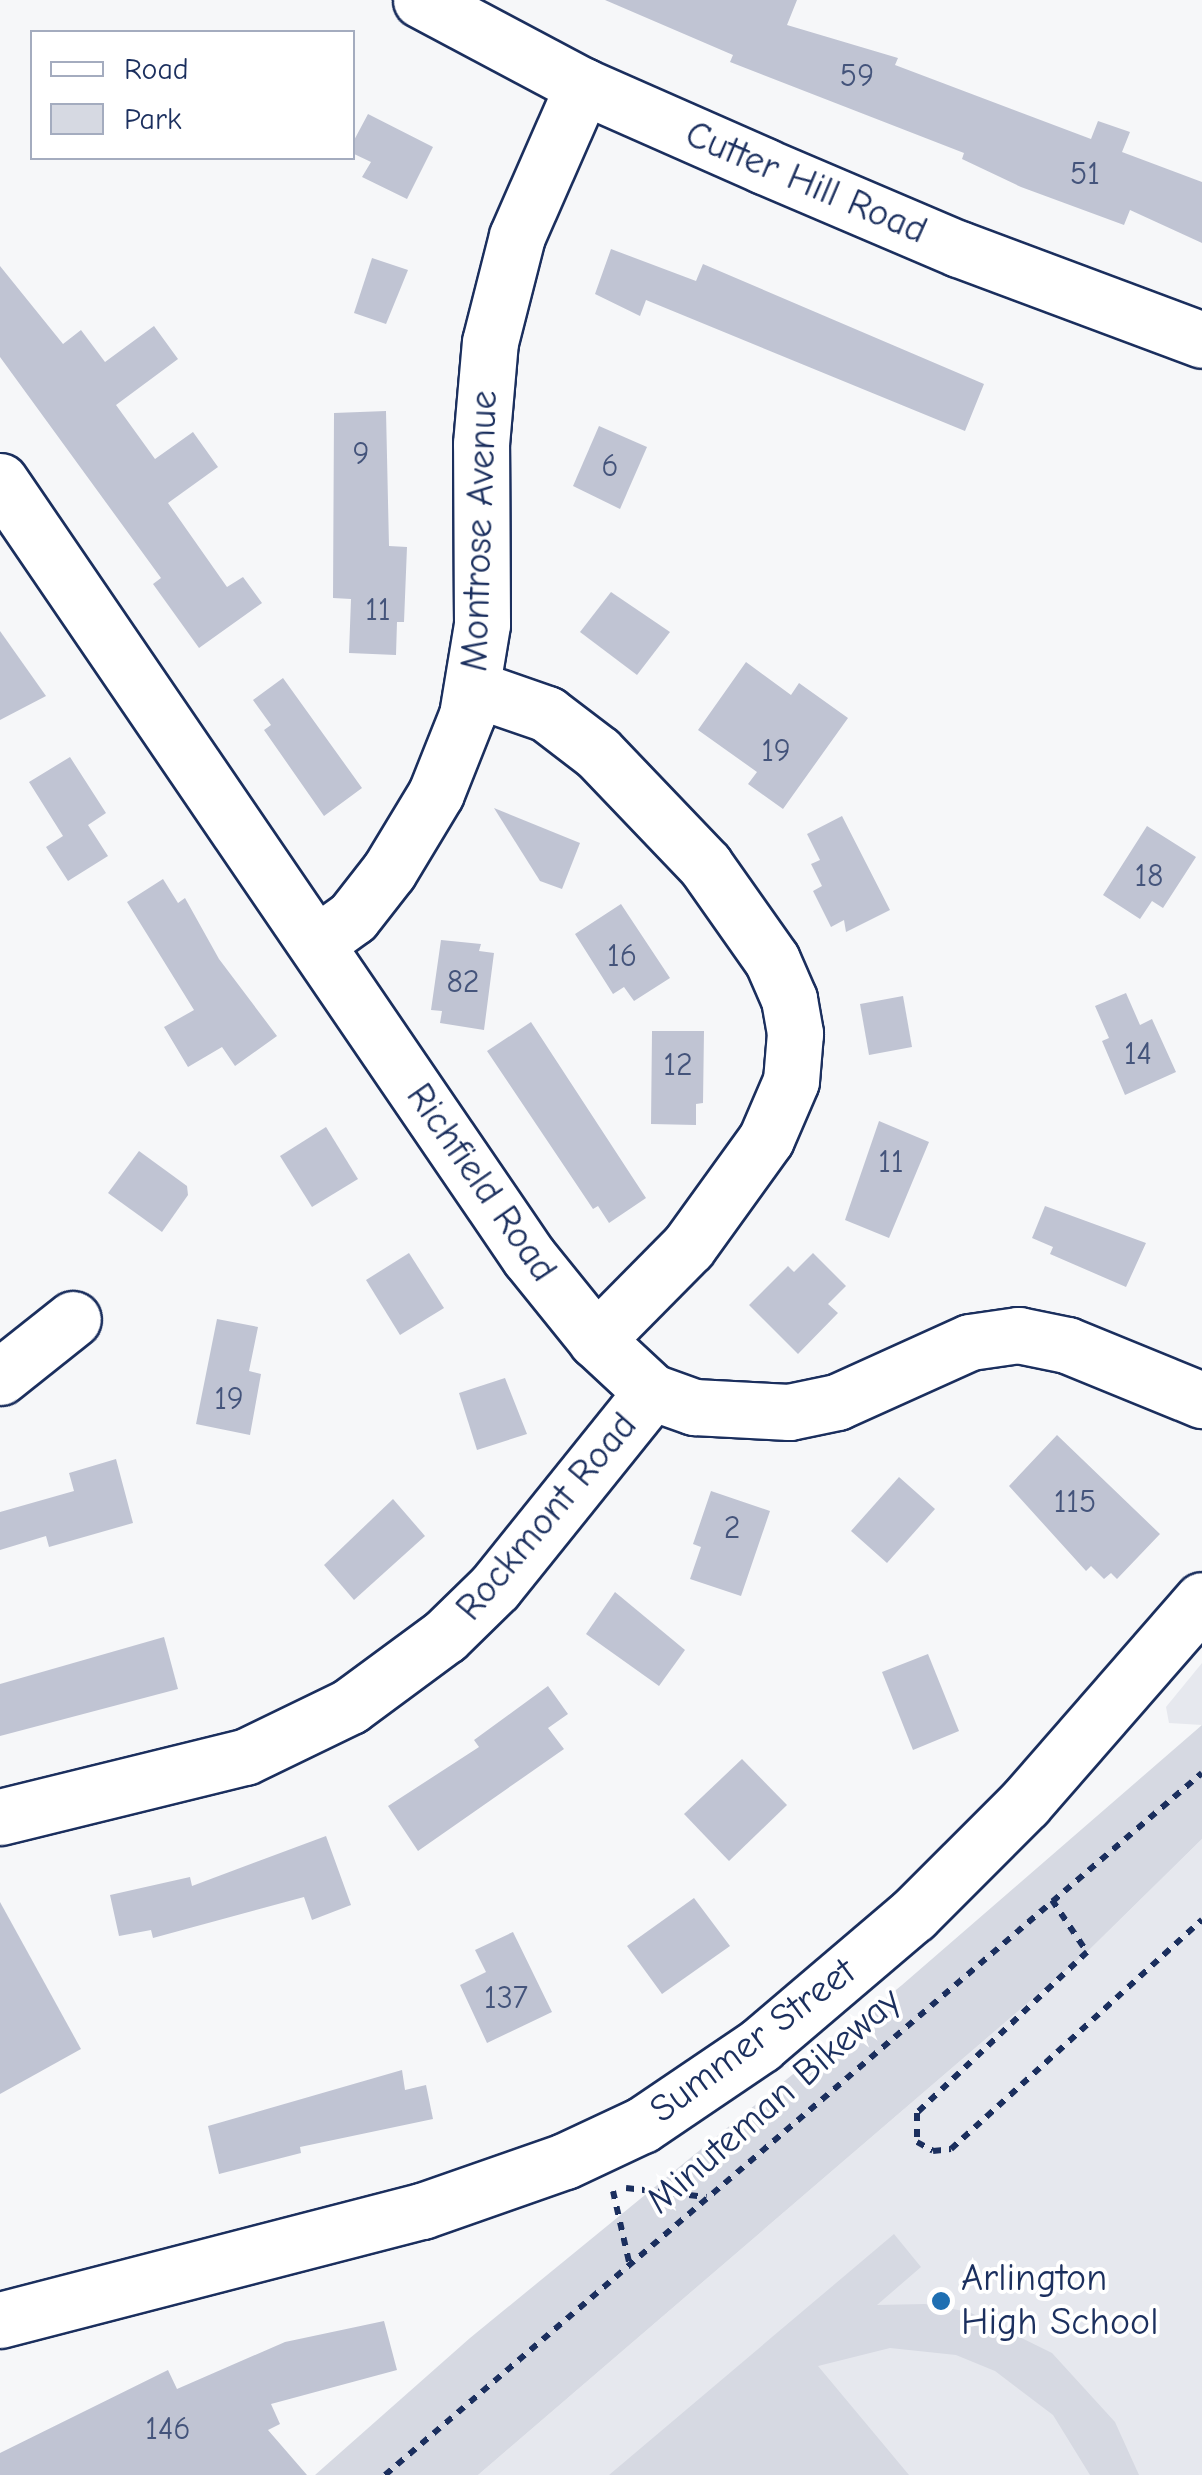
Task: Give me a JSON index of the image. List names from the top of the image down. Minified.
{"streets":{"street":["Cutter Hill Road","Montrose Avenue","Richfield Road","Rockmont Road","Summer Street"],"path":["Minuteman Bikeway"]},"crossings":[["Cutter Hill Road","Montrose Avenue"],["Montrose Avenue","Richfield Road"],["Richfield Road","Rockmont Road"]],"places":["Arlington High School"],"house_numbers":["59","51","9","6","11","19","18","16","82","14","12","11","19","115","2","137","146"],"legend":["Road","Park"]}
